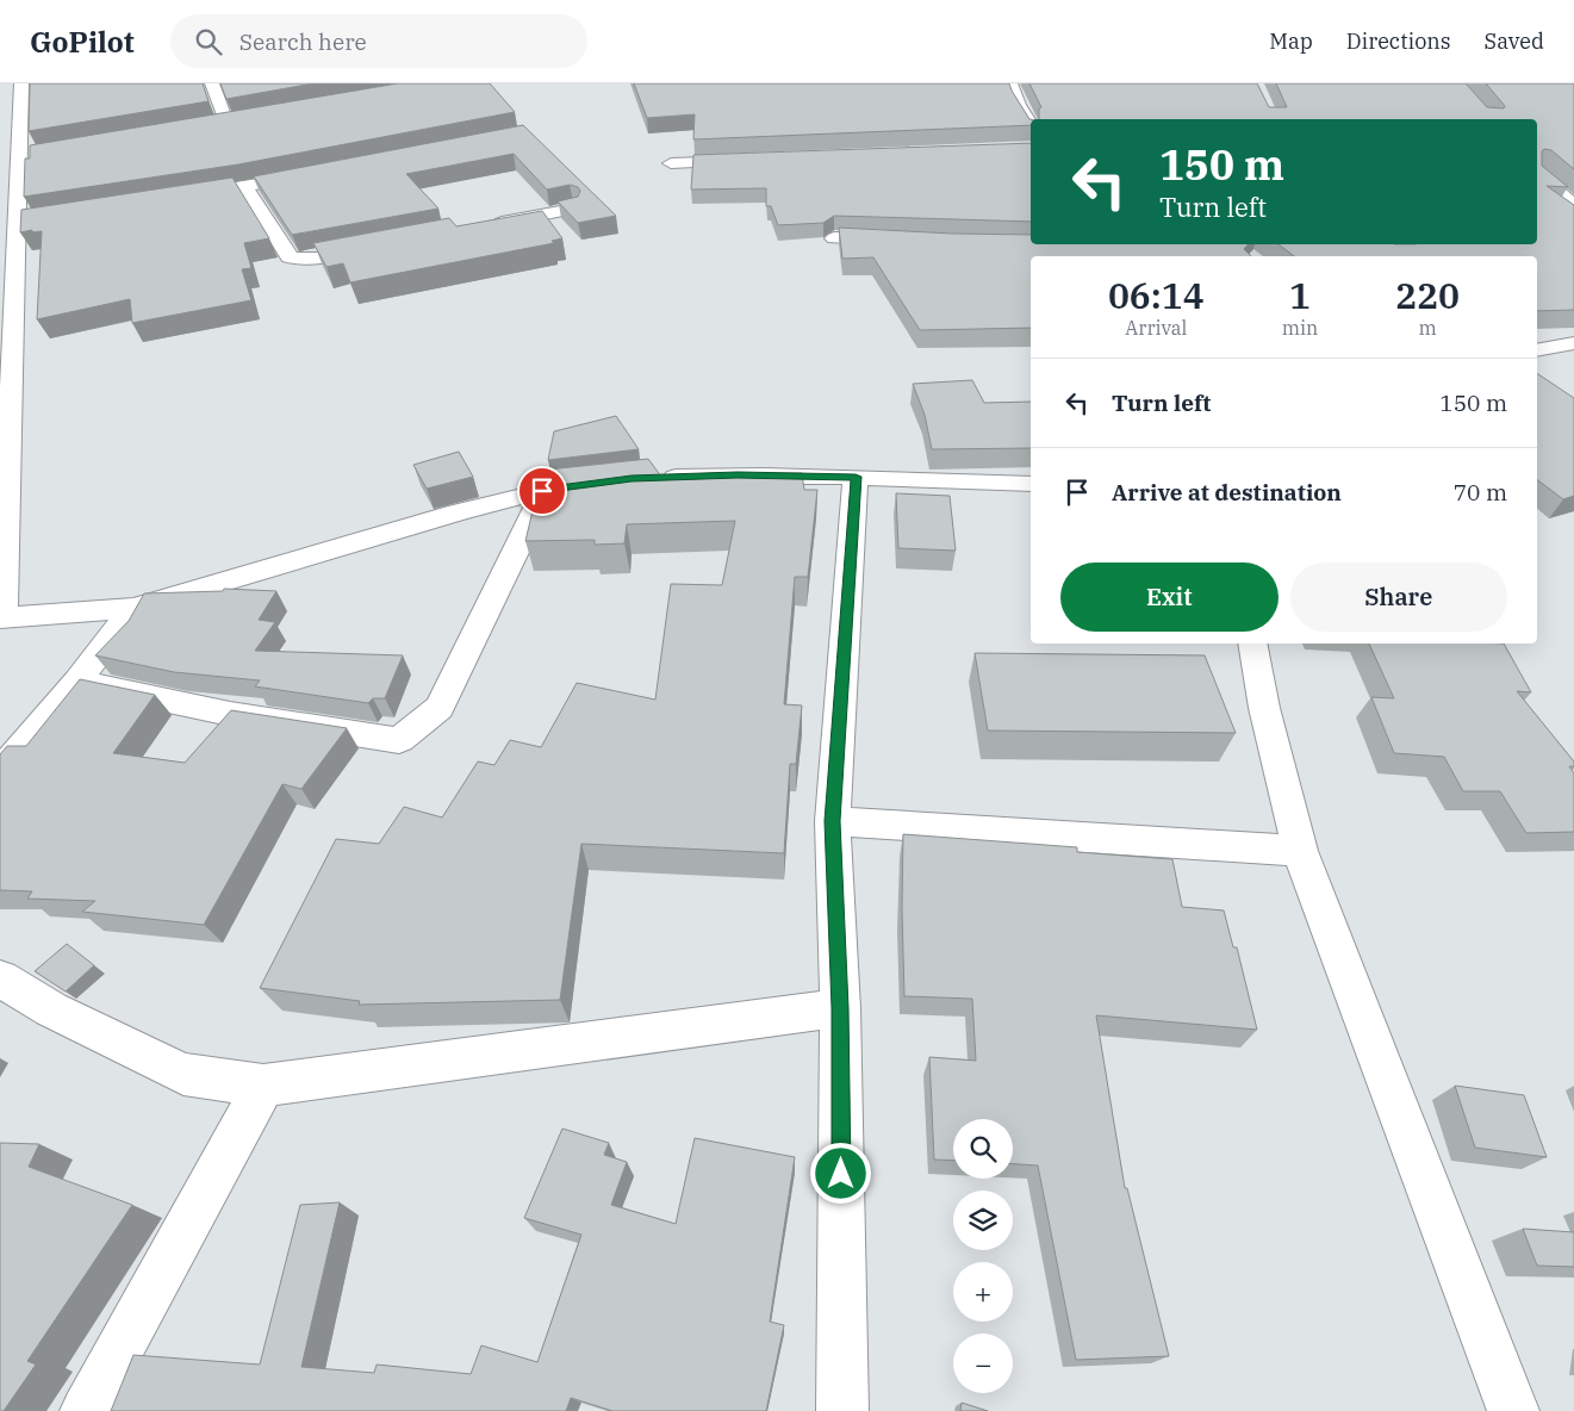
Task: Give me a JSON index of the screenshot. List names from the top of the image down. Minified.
{"page":{"header":"GoPilot","search":"Search here","nav":["Map","Directions","Saved"],"turn":["150 m","Turn left"],"eta":["06:14","Arrival","1","min","220","m"],"list":[{"name":"Turn left","value":"150 m"},{"name":"Arrive at destination","value":"70 m"}],"buttons":["Exit","Share"],"map_buttons":["+","−"]}}
